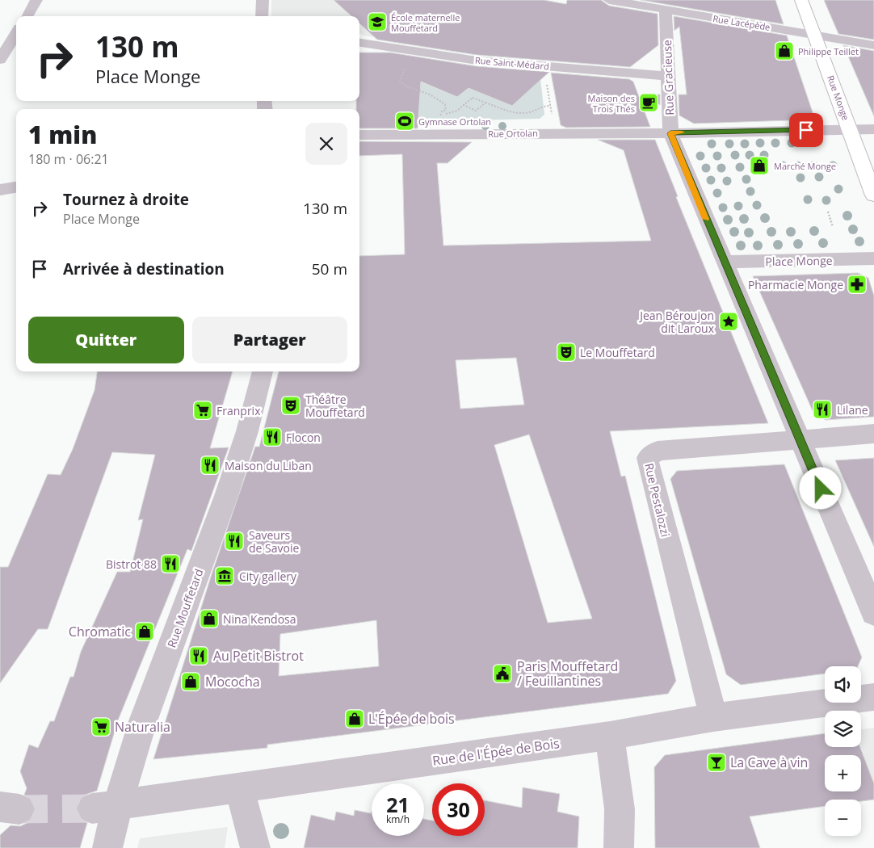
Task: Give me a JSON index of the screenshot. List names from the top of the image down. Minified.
{"streets":{"main road":["Rue Monge"],"street":["Rue Lacépède","Rue Saint-Médard","Rue Gracieuse","Rue Ortolan","Place Monge","Rue Pestalozzi","Rue Mouffetard","Rue de l'Épée de Bois"]},"crossings":[["Rue Lacépède","Rue Gracieuse"],["Rue Lacépède","Rue Monge"],["Rue Saint-Médard","Rue Gracieuse"],["Rue Gracieuse","Rue Ortolan"],["Rue Gracieuse","Place Monge"],["Rue Gracieuse","Rue Pestalozzi"],["Rue Pestalozzi","Rue de l'Épée de Bois"],["Rue Mouffetard","Rue de l'Épée de Bois"]],"places":{"school or university":["École maternelle Mouffetard"],"shop":["Philippe Teillet","Marché Monge","Nina Kendosa","Chromatic","Mococha","L'Épée de bois"],"cafe":["Maison des Trois Thés"],"sports":["Gymnase Ortolan"],"pharmacy":["Pharmacie Monge"],"place":["Jean Béroujon dit Laroux"],"theatre":["Le Mouffetard","Théâtre Mouffetard"],"restaurant":["Lilane","Flocon","Maison du Liban","Saveurs de Savoie","Bistrot 88","Au Petit Bistrot"],"supermarket":["Franprix","Naturalia"],"museum":["City gallery"],"public building":["Paris Mouffetard / Feuillantines"],"bar":["La Cave à vin"]},"page":{"turn":["130 m","Place Monge"],"heading":["1 min","180 m · 06:21"],"list":[{"name":"Tournez à droite","note":"Place Monge","value":"130 m"},{"name":"Arrivée à destination","value":"50 m"}],"buttons":["Quitter","Partager"],"map_buttons":["+","−"],"speed":"21 km/h","limit":"30"}}
